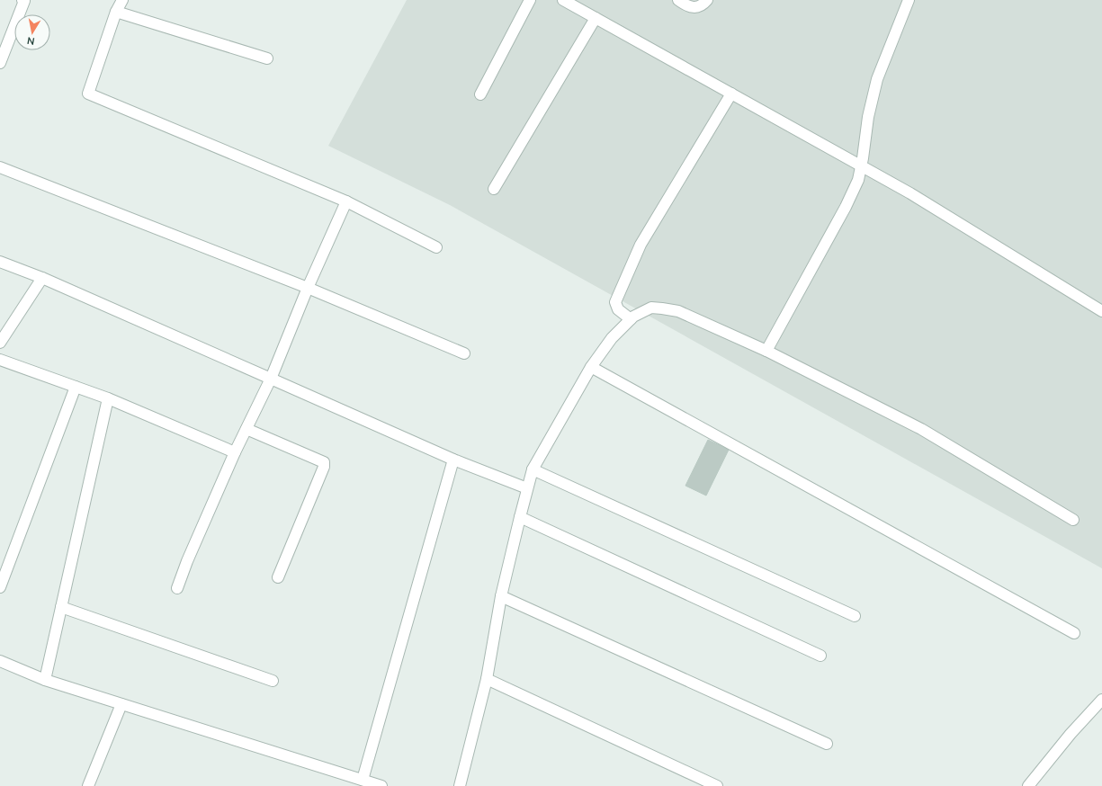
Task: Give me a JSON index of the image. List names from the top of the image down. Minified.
{"north":"bottom"}
